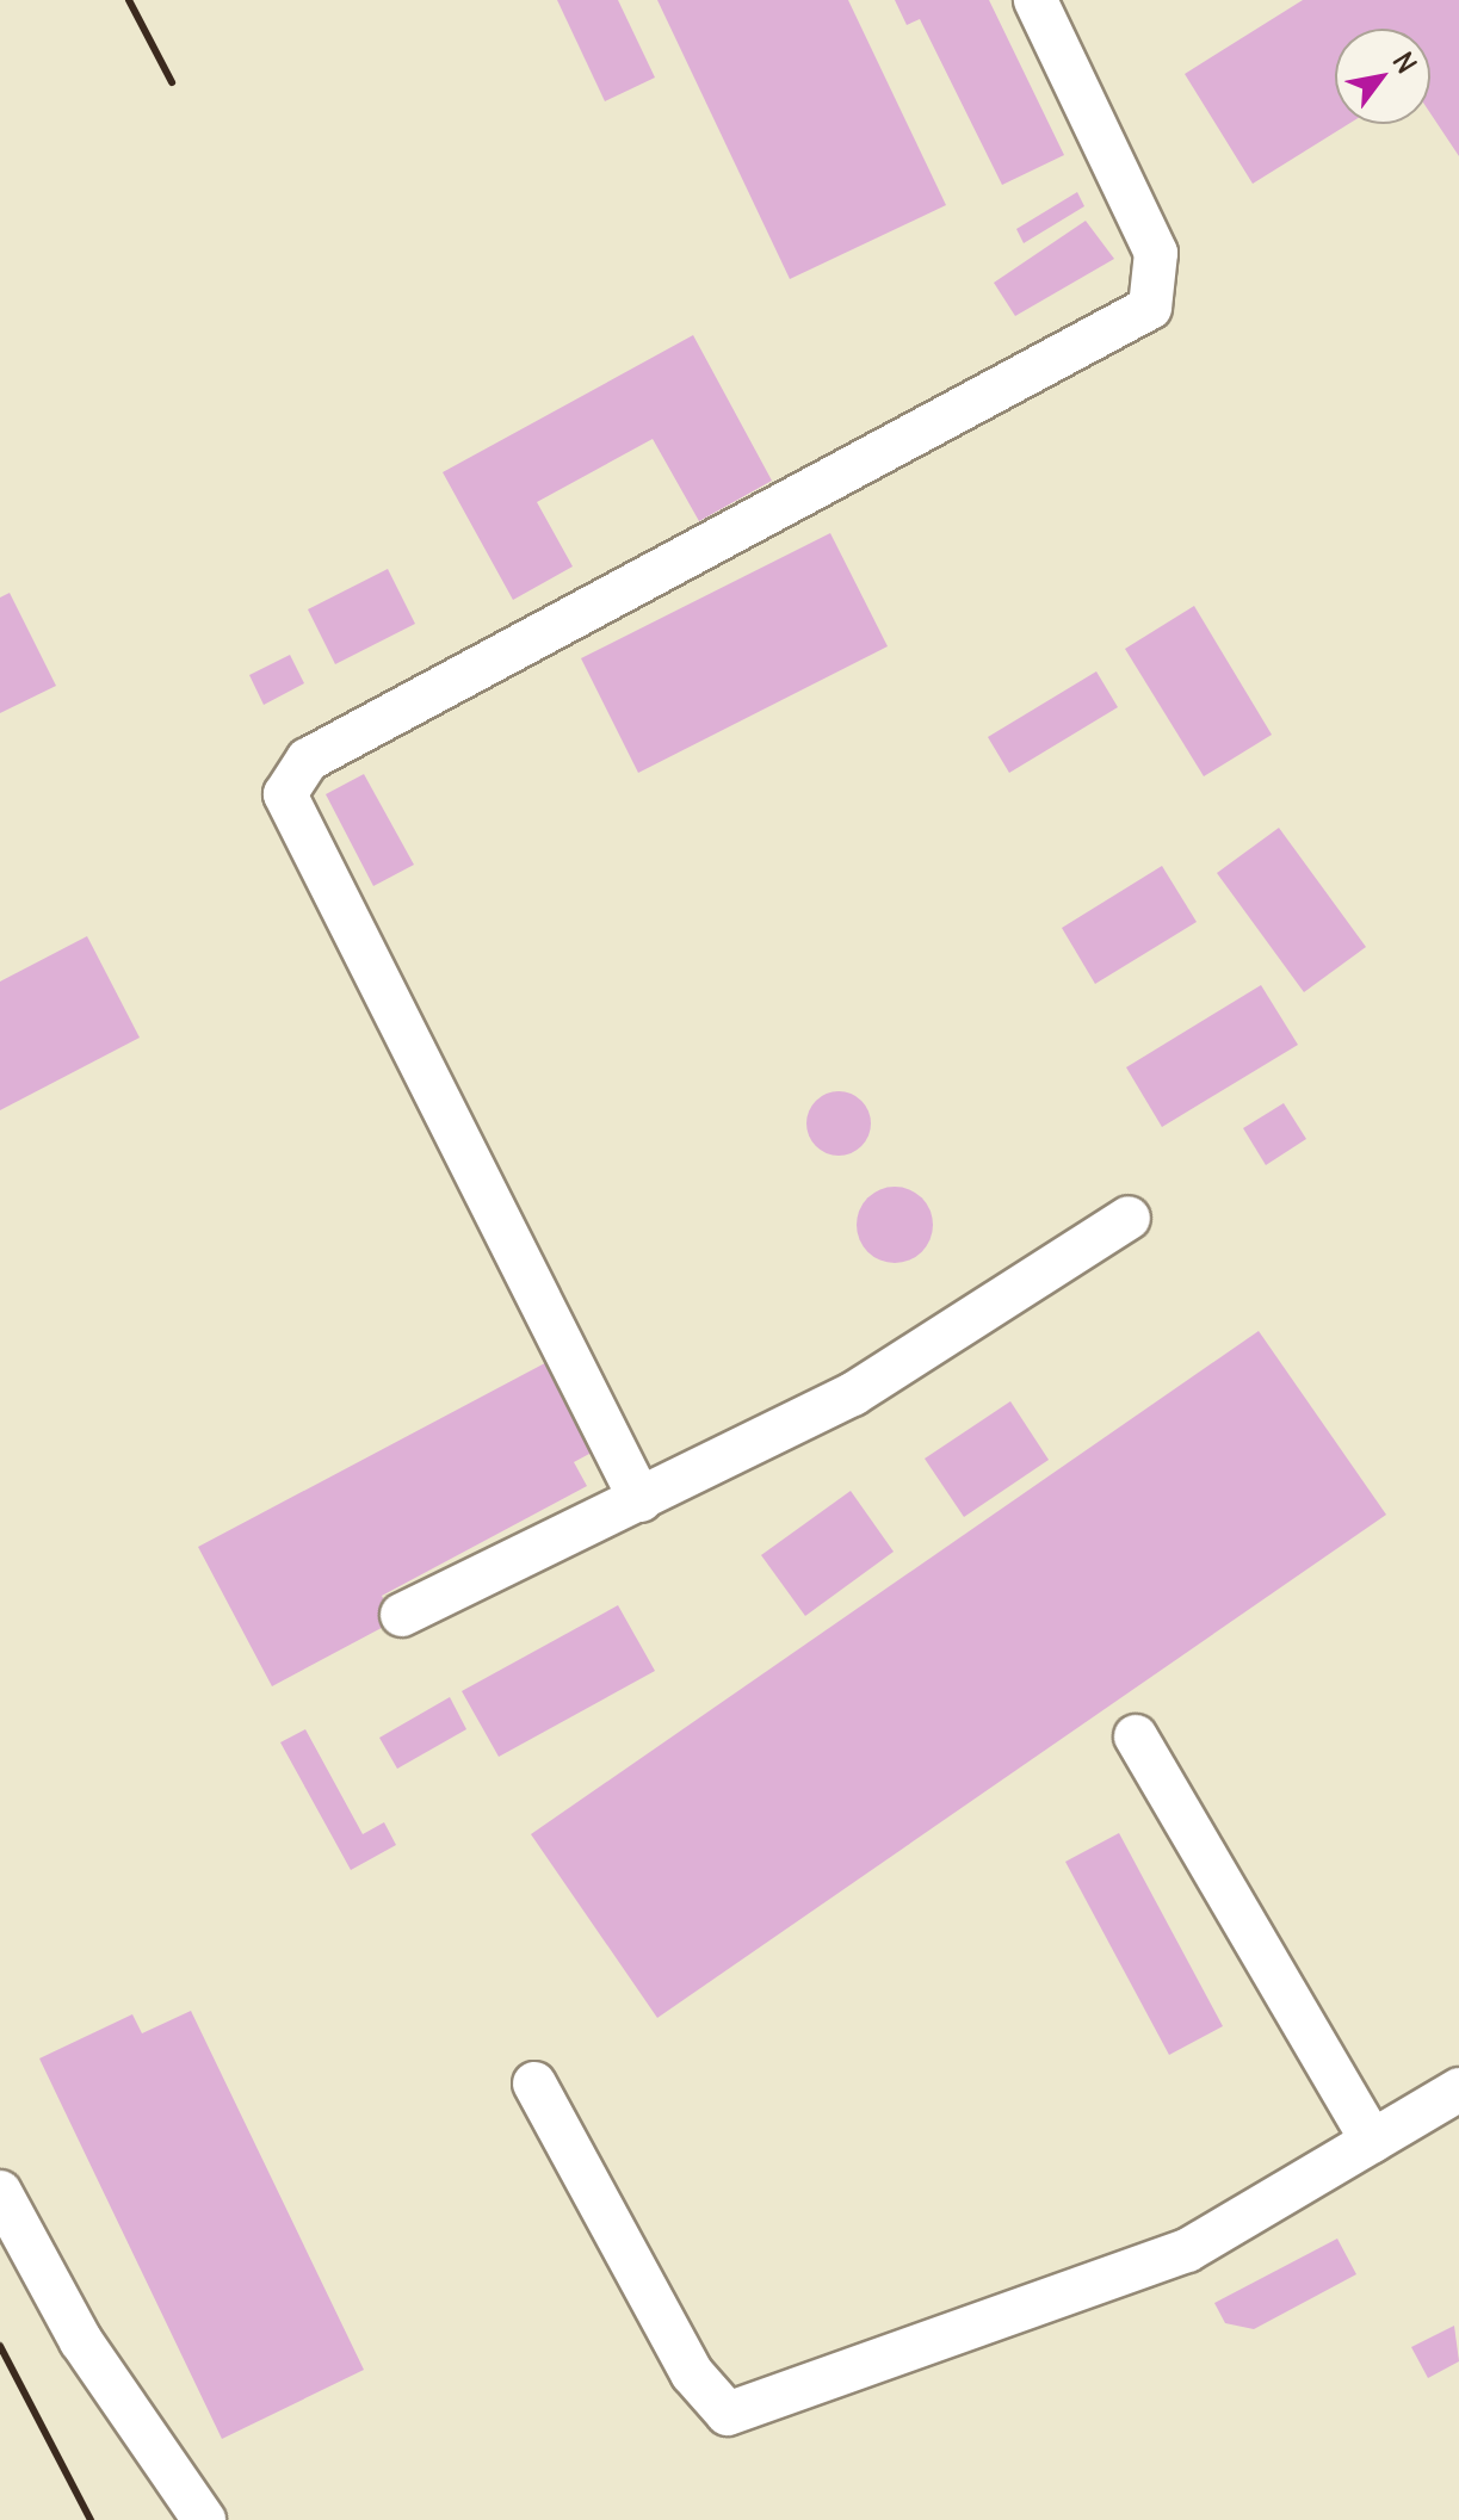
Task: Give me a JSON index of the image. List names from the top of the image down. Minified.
{"north":"top right"}
